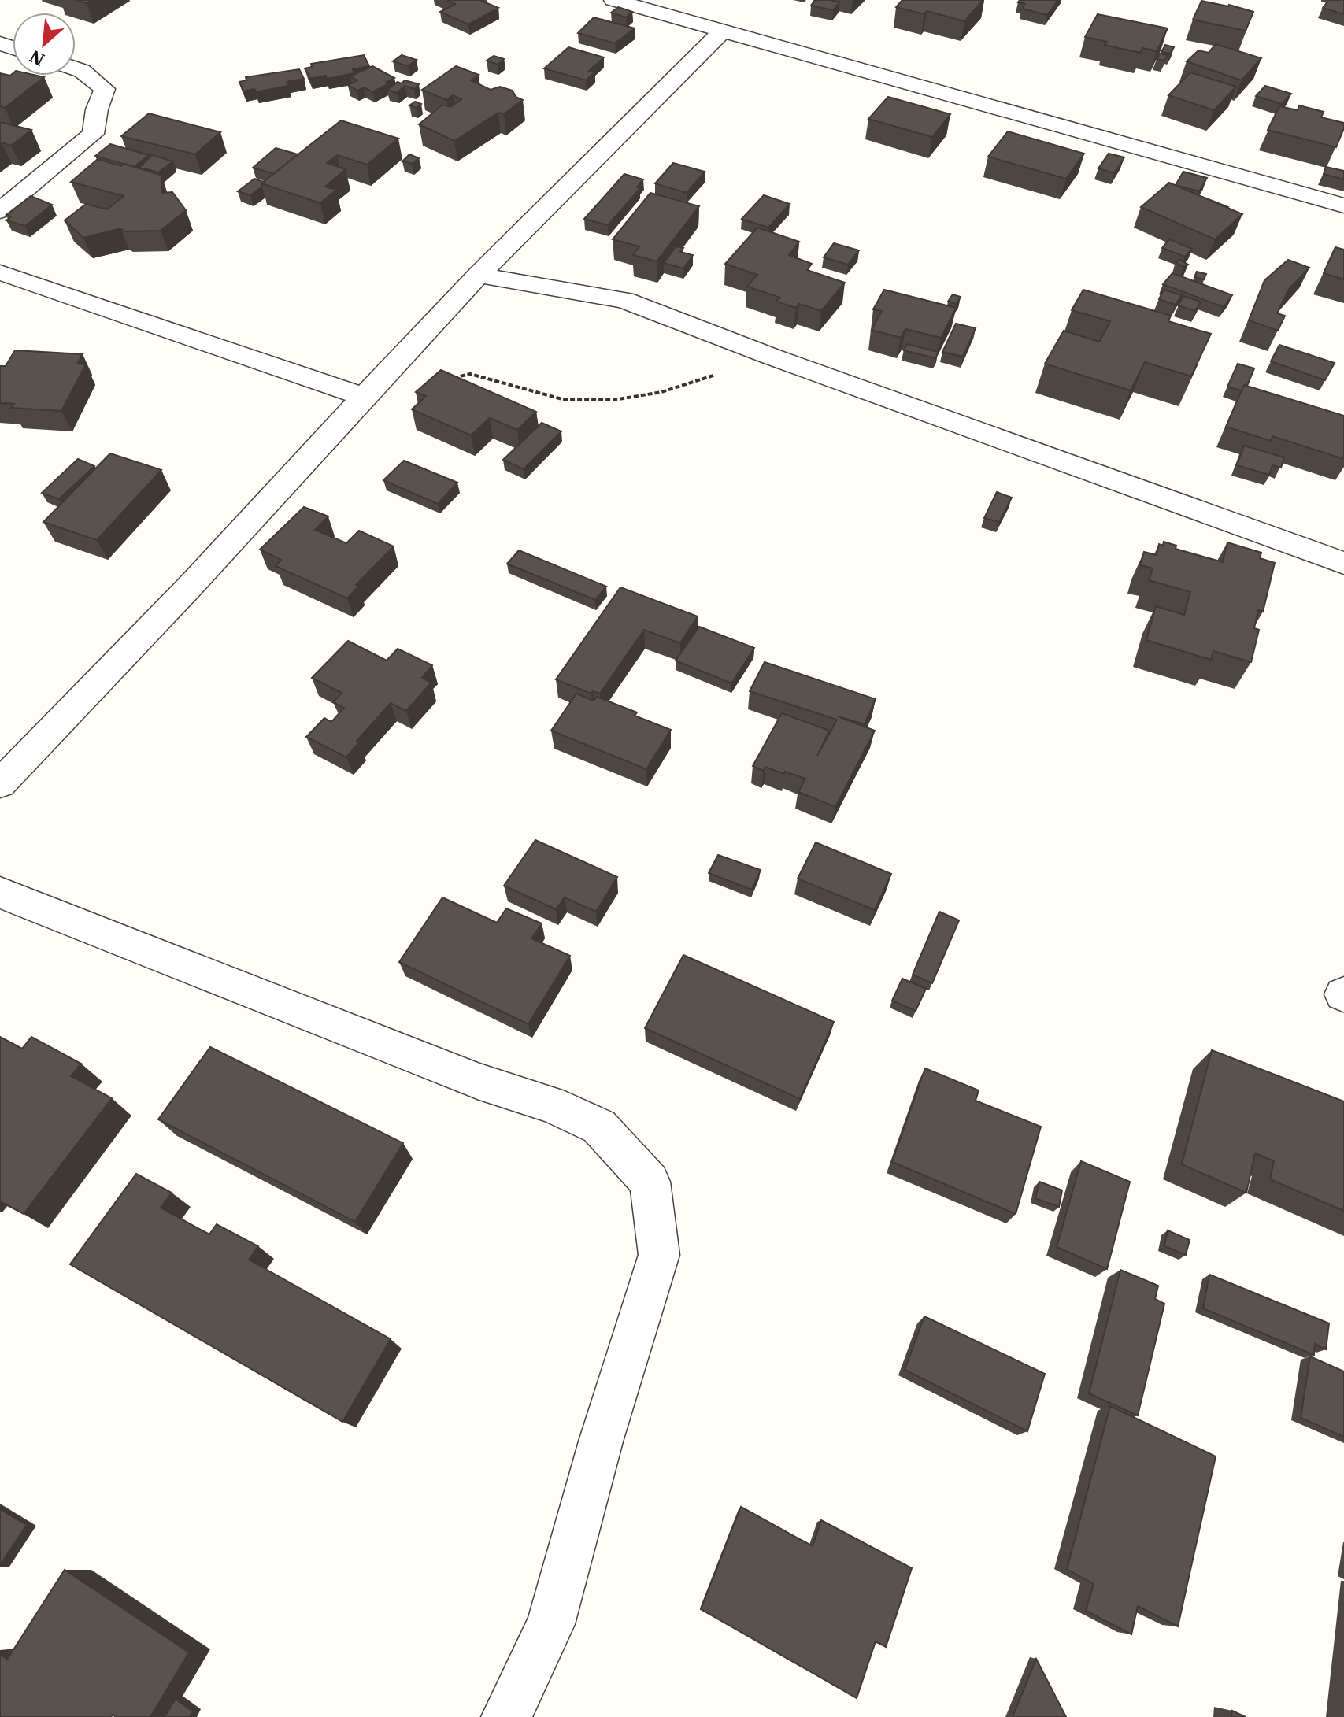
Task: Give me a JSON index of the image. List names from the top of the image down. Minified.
{"north":"bottom left"}
